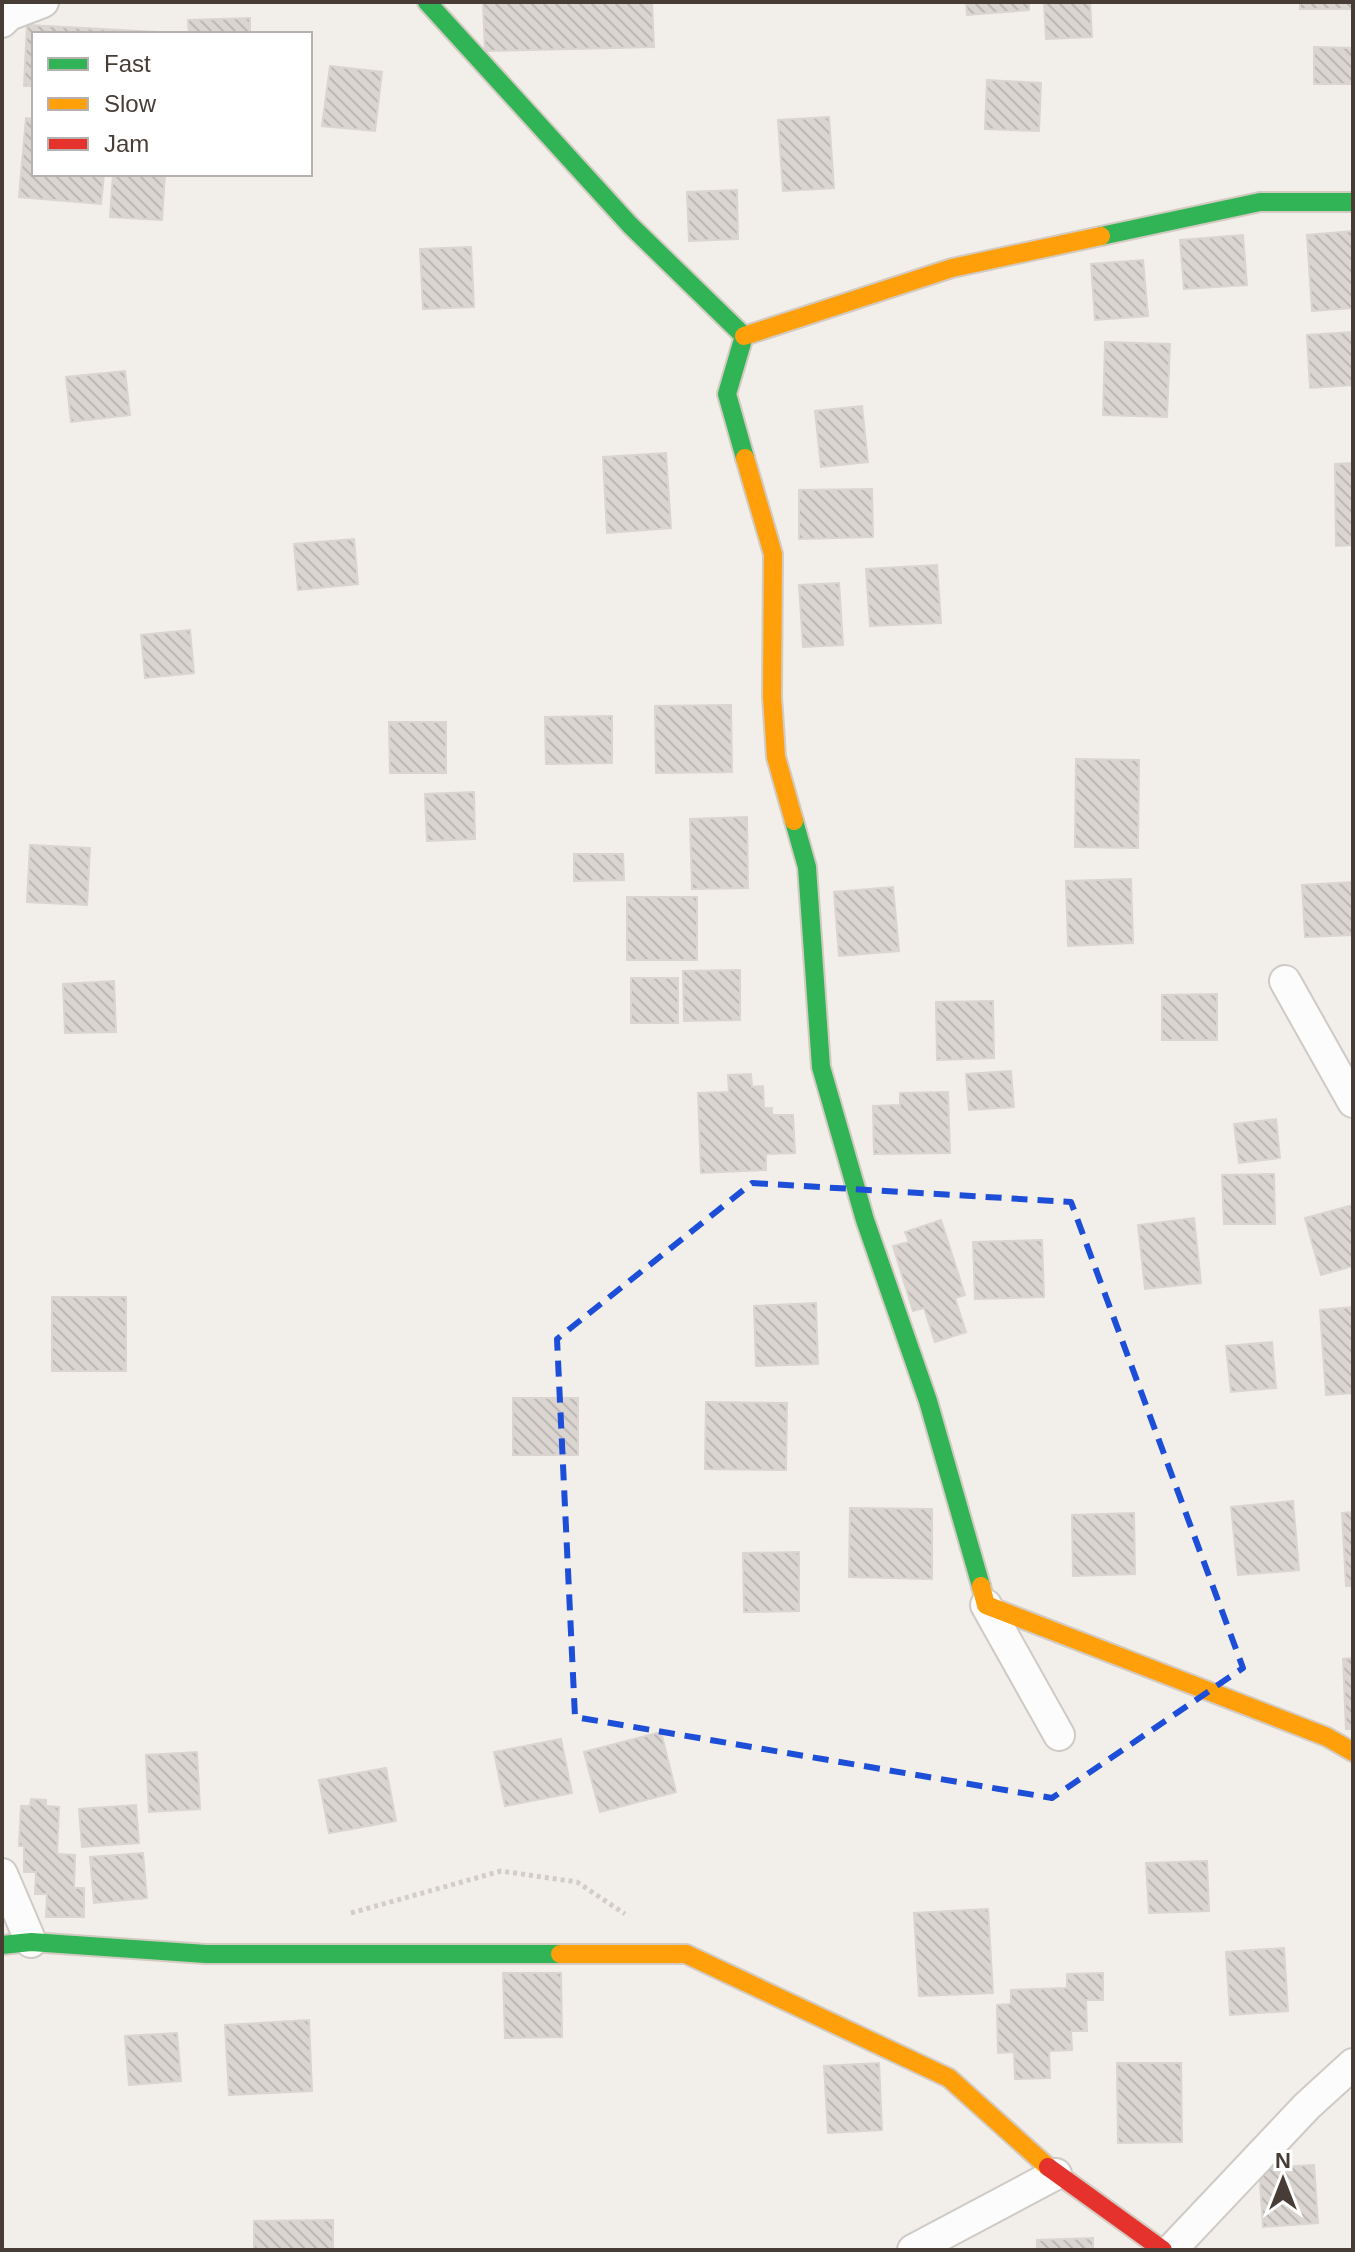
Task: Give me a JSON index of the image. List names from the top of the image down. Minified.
{"legend":["Fast","Slow","Jam"],"north":"top"}
